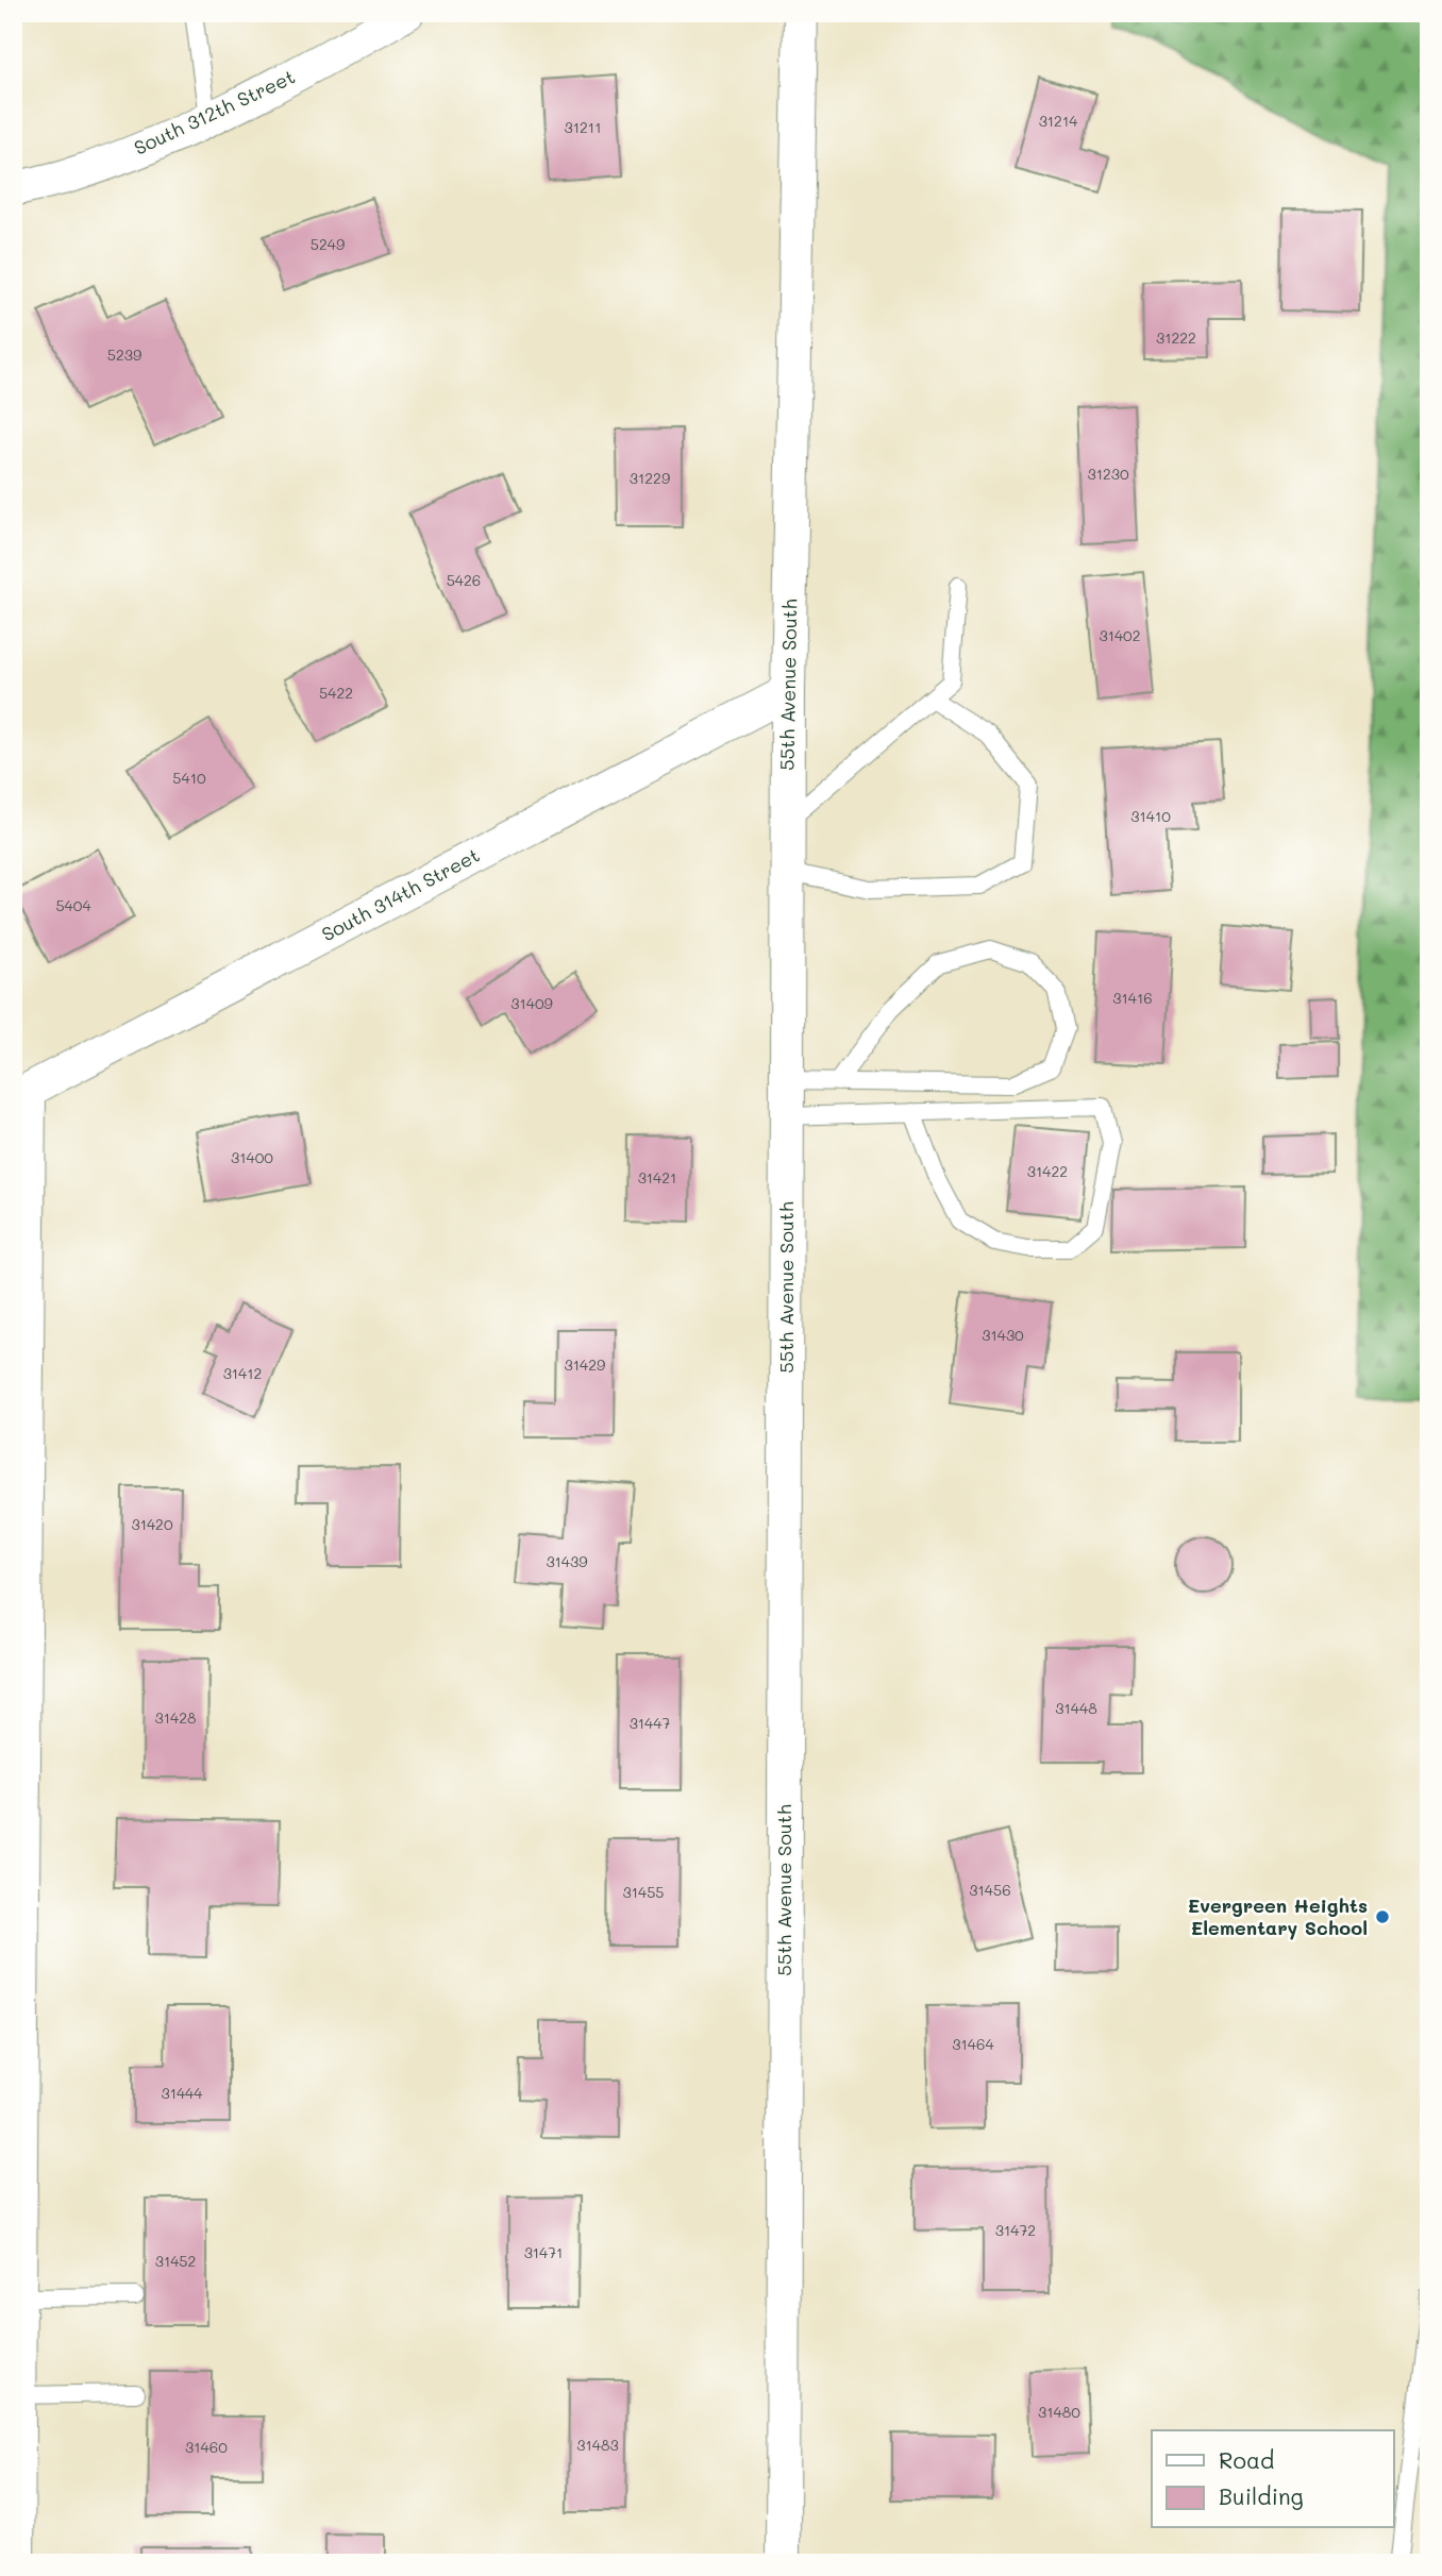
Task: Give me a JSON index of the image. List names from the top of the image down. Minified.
{"streets":{"street":["South 312th Street","55th Avenue South","South 314th Street"]},"crossings":[["55th Avenue South","South 314th Street"]],"places":["Evergreen Heights Elementary School"],"house_numbers":["31214","31211","5249","31222","5239","31230","31229","5426","31402","5422","5410","31410","5404","31416","31409","31400","31422","31421","31430","31429","31412","31420","31439","31448","31428","31447","31456","31455","31464","31444","31472","31471","31452","31480","31483","31460"],"legend":["Road","Building"]}
